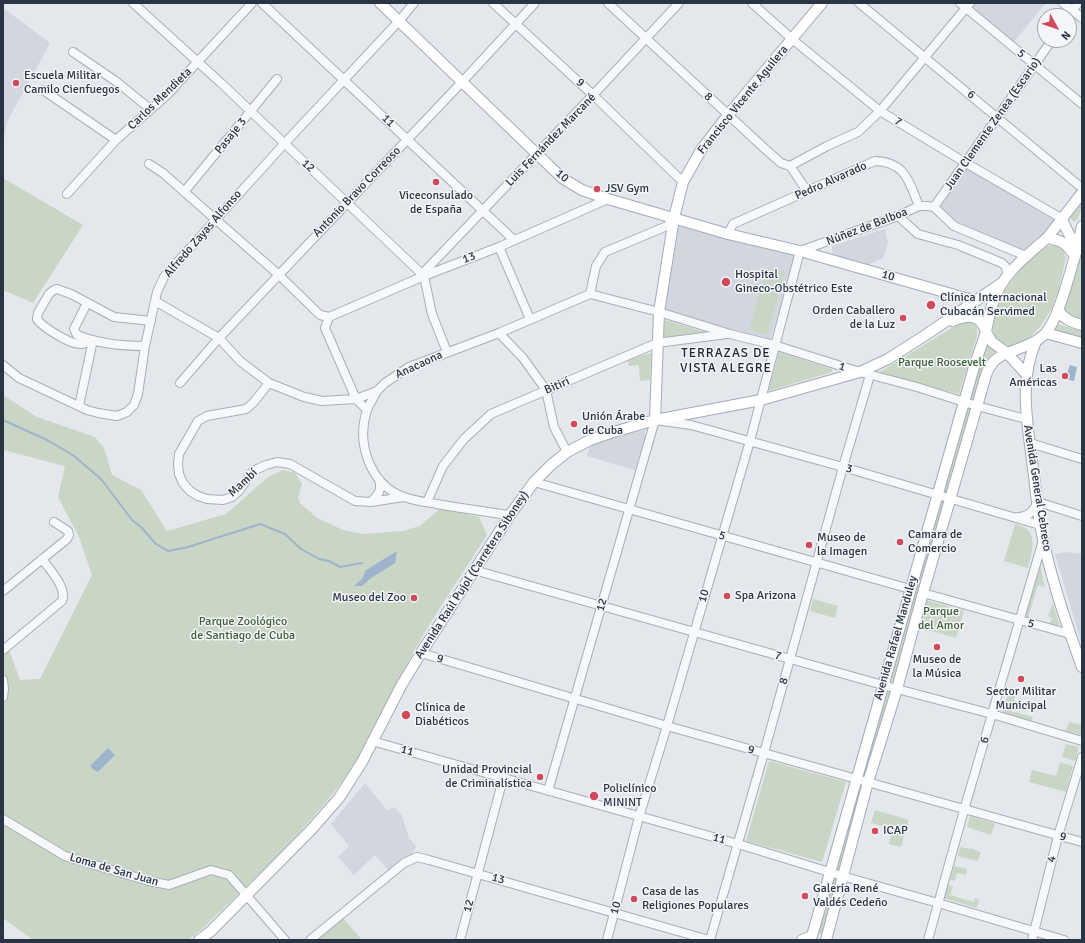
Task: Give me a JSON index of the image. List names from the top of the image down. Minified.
{"streets":{"main road":["Francisco Vicente Aguilera","10","Avenida General Cebreco","Avenida Raúl Pujol (Carretera Siboney)","Avenida Rafael Manduley"],"street":["5","9","6","8","Carlos Mendieta","11","7","Juan Clemente Zenea (Escario)","Pasaje 3","Luis Fernández Marcané","12","Pedro Alvarado","Antonio Bravo Correoso","Núñez de Balboa","Alfredo Zayas Alfonso","13","Anacaona","1","Bitirí","3","Mambí","4","Loma de San Juan"]},"crossings":[["5","6"],["5","8"],["5","Juan Clemente Zenea (Escario)"],["5","12"],["5","10"],["5","Avenida General Cebreco"],["5","Avenida Raúl Pujol (Carretera Siboney)"],["5","Avenida Rafael Manduley"],["9","6"],["9","8"],["9","Francisco Vicente Aguilera"],["9","Luis Fernández Marcané"],["9","12"],["9","10"],["9","Antonio Bravo Correoso"],["9","Avenida Raúl Pujol (Carretera Siboney)"],["9","Avenida Rafael Manduley"],["9","4"],["6","11"],["6","7"],["6","Juan Clemente Zenea (Escario)"],["6","Avenida General Cebreco"],["8","Francisco Vicente Aguilera"],["8","11"],["8","7"],["8","Luis Fernández Marcané"],["8","Pedro Alvarado"],["8","13"],["8","1"],["8","3"],["Carlos Mendieta","12"],["Francisco Vicente Aguilera","7"],["Francisco Vicente Aguilera","12"],["Francisco Vicente Aguilera","10"],["Francisco Vicente Aguilera","1"],["Francisco Vicente Aguilera","Bitirí"],["Francisco Vicente Aguilera","3"],["Francisco Vicente Aguilera","Avenida Raúl Pujol (Carretera Siboney)"],["11","Luis Fernández Marcané"],["11","12"],["11","10"],["11","Antonio Bravo Correoso"],["11","Alfredo Zayas Alfonso"],["11","13"],["11","Avenida Raúl Pujol (Carretera Siboney)"],["11","Avenida Rafael Manduley"],["11","4"],["7","Juan Clemente Zenea (Escario)"],["7","12"],["7","10"],["7","Avenida Raúl Pujol (Carretera Siboney)"],["7","Avenida Rafael Manduley"],["Juan Clemente Zenea (Escario)","Núñez de Balboa"],["Pasaje 3","12"],["Luis Fernández Marcané","12"],["Luis Fernández Marcané","10"],["Luis Fernández Marcané","13"],["12","Antonio Bravo Correoso"],["12","Alfredo Zayas Alfonso"],["12","13"],["12","3"],["12","Avenida Raúl Pujol (Carretera Siboney)"],["10","Pedro Alvarado"],["10","Antonio Bravo Correoso"],["10","Núñez de Balboa"],["10","Alfredo Zayas Alfonso"],["10","13"],["10","1"],["10","3"],["10","Avenida Raúl Pujol (Carretera Siboney)"],["Pedro Alvarado","Núñez de Balboa"],["Antonio Bravo Correoso","Anacaona"],["Alfredo Zayas Alfonso","Anacaona"],["Anacaona","Mambí"],["1","Bitirí"],["1","Avenida General Cebreco"],["1","Avenida Raúl Pujol (Carretera Siboney)"],["1","Avenida Rafael Manduley"],["3","Avenida General Cebreco"],["3","Avenida Raúl Pujol (Carretera Siboney)"],["3","Avenida Rafael Manduley"],["Avenida General Cebreco","Avenida Rafael Manduley"],["Avenida Raúl Pujol (Carretera Siboney)","Avenida Rafael Manduley"],["Avenida Raúl Pujol (Carretera Siboney)","Loma de San Juan"]],"districts":["TERRAZAS DE VISTA ALEGRE"],"parks":["Parque Roosevelt","Parque del Amor","Parque Zoológico de Santiago de Cuba"],"places":["Escuela Militar Camilo Cienfuegos","Viceconsulado de España","JSV Gym","Hospital Gineco-Obstétrico Este","Clínica Internacional Cubacán Servimed","Orden Caballero de la Luz","Las Américas","Unión Árabe de Cuba","Camara de Comercio","Museo de la Imagen","Spa Arizona","Museo del Zoo","Museo de la Música","Sector Militar Municipal","Clínica de Diabéticos","Unidad Provincial de Criminalística","Policlínico MININT","ICAP","Galería René Valdés Cedeño","Casa de las Religiones Populares"],"north":"bottom right"}
